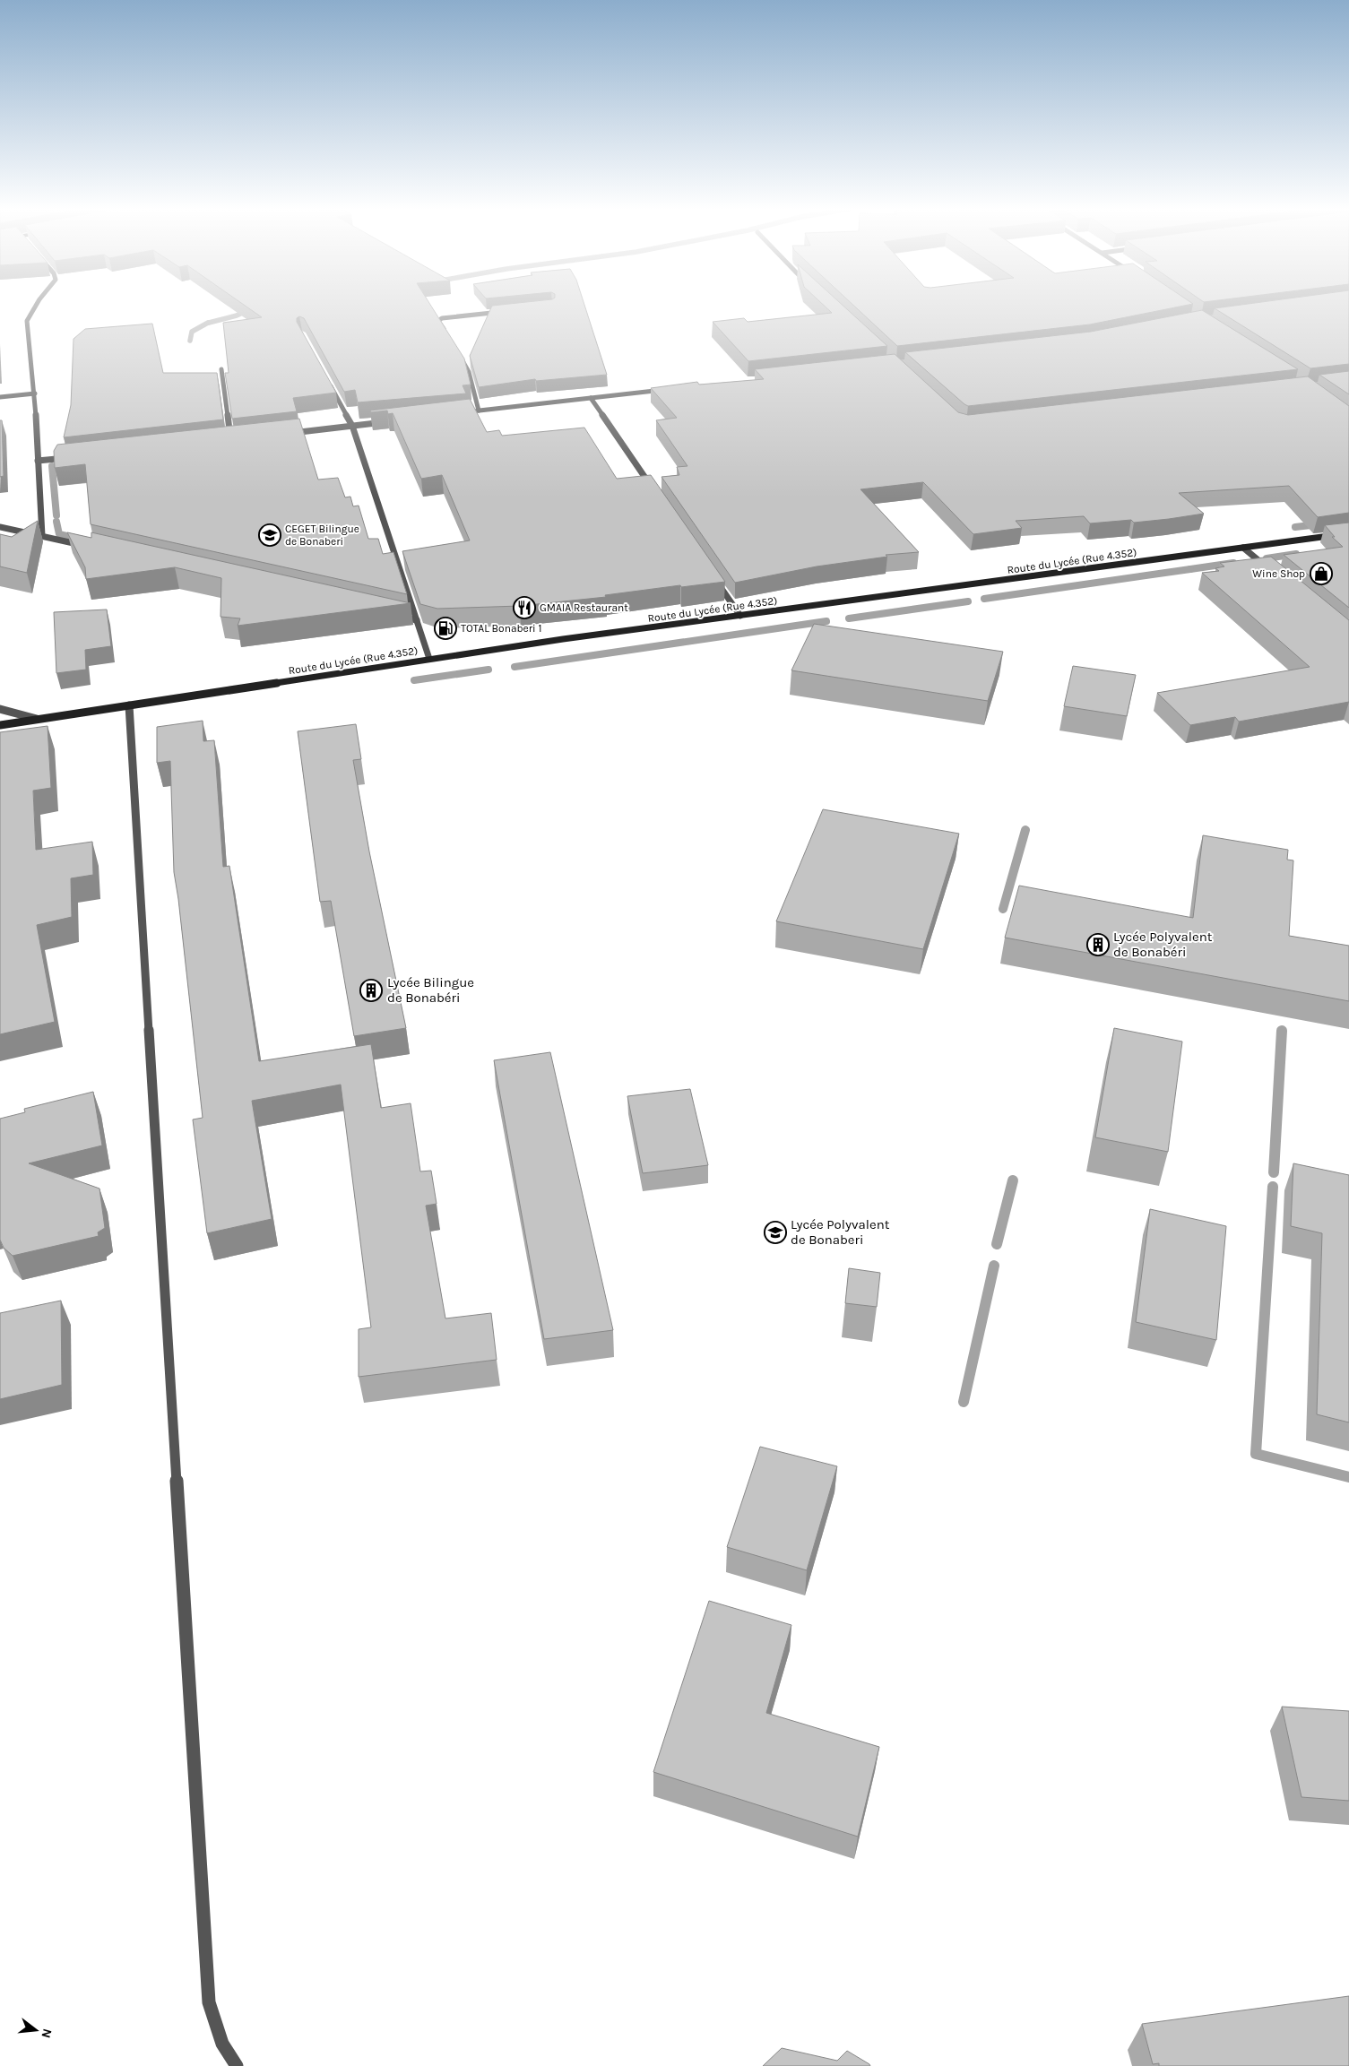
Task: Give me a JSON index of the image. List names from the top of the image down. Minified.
{"streets":{"main road":["Route du Lycée (Rue 4.352)"]},"places":{"school or university":["CEGET Bilingue de Bonaberi","Lycée Polyvalent de Bonaberi"],"shop":["Wine Shop"],"restaurant":["GMAIA Restaurant"],"fuel station":["TOTAL Bonaberi 1"],"building":["Lycée Polyvalent de Bonabéri","Lycée Bilingue de Bonabéri"]},"north":"right"}
